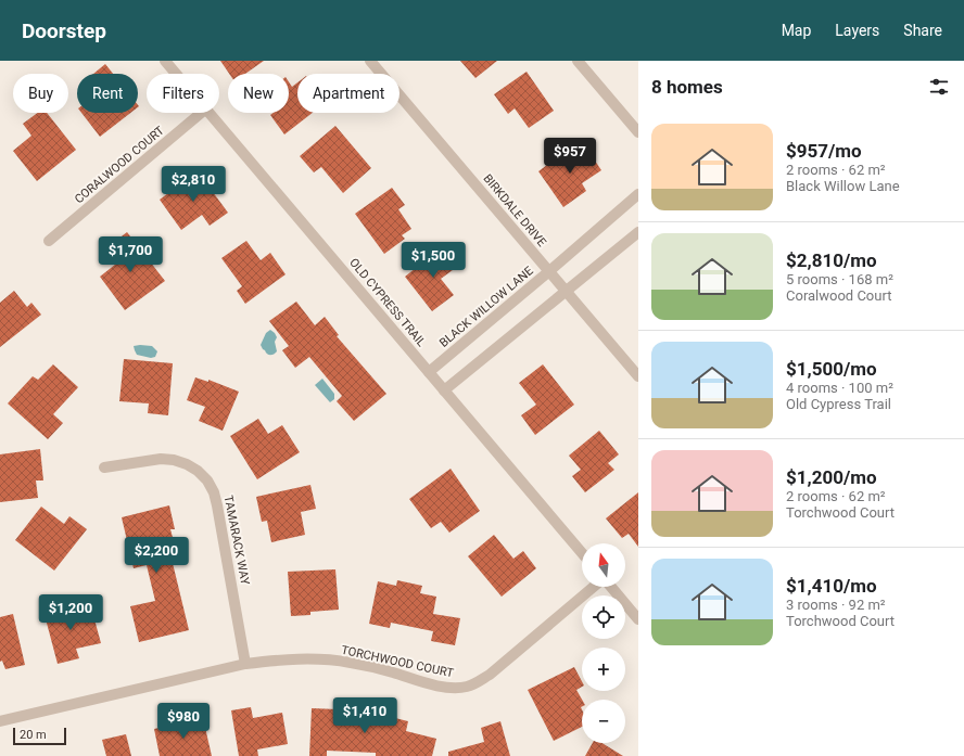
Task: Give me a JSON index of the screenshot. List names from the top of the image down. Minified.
{"streets":{"street":["CORALWOOD COURT","BIRKDALE DRIVE","OLD CYPRESS TRAIL","BLACK WILLOW LANE","TAMARACK WAY","TORCHWOOD COURT"]},"crossings":[["BIRKDALE DRIVE","BLACK WILLOW LANE"],["OLD CYPRESS TRAIL","BLACK WILLOW LANE"],["TAMARACK WAY","TORCHWOOD COURT"]],"scale_bar":"20 m","north":"top","page":{"header":"Doorstep","nav":["Map","Layers","Share"],"heading":"8 homes","chip":["Buy","Rent","Filters","New","Apartment"],"list":[{"name":"$957/mo","note":"2 rooms · 62 m² · Black Willow Lane"},{"name":"$2,810/mo","note":"5 rooms · 168 m² · Coralwood Court"},{"name":"$1,500/mo","note":"4 rooms · 100 m² · Old Cypress Trail"},{"name":"$1,200/mo","note":"2 rooms · 62 m² · Torchwood Court"},{"name":"$1,410/mo","note":"3 rooms · 92 m² · Torchwood Court"}],"price":["$957","$2,810","$1,700","$1,500","$2,200","$1,200","$1,410","$980"],"map_buttons":["+","−"],"scale":"20 m"}}
